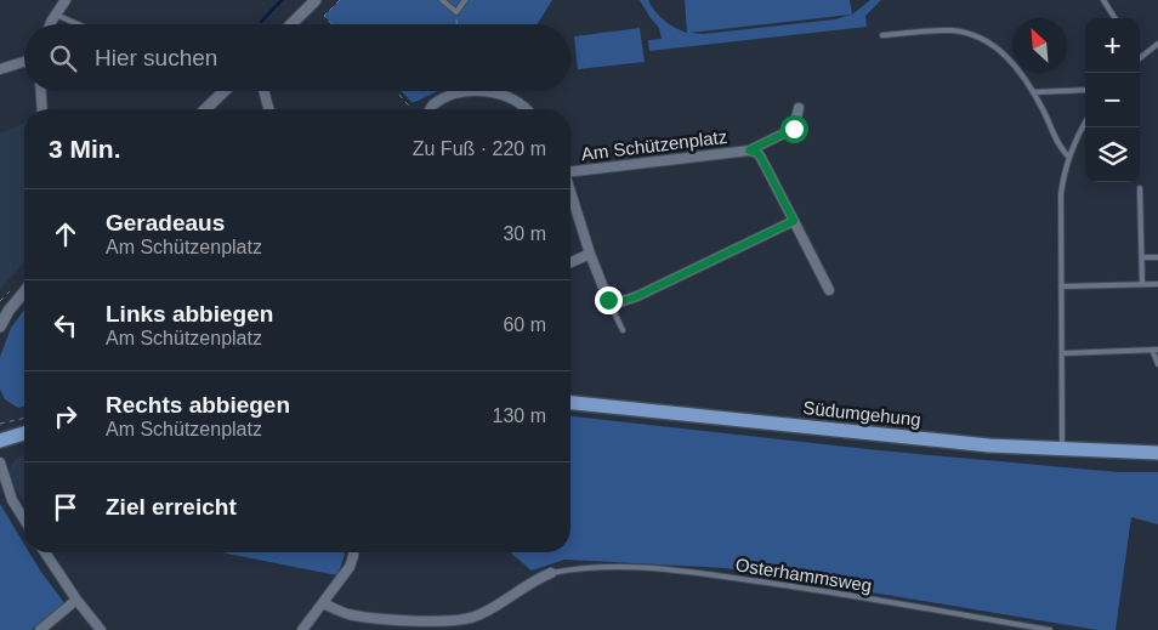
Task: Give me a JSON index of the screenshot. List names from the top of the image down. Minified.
{"streets":{"main road":["Südumgehung"],"street":["Am Schützenplatz"],"lane":["Osterhammsweg"]},"north":"top left","page":{"map_buttons":["+","−"],"search":"Hier suchen","heading":["3 Min.","Zu Fuß · 220 m"],"list":[["Geradeaus","Am Schützenplatz","30 m"],["Links abbiegen","Am Schützenplatz","60 m"],["Rechts abbiegen","Am Schützenplatz","130 m"],"Ziel erreicht"]}}
